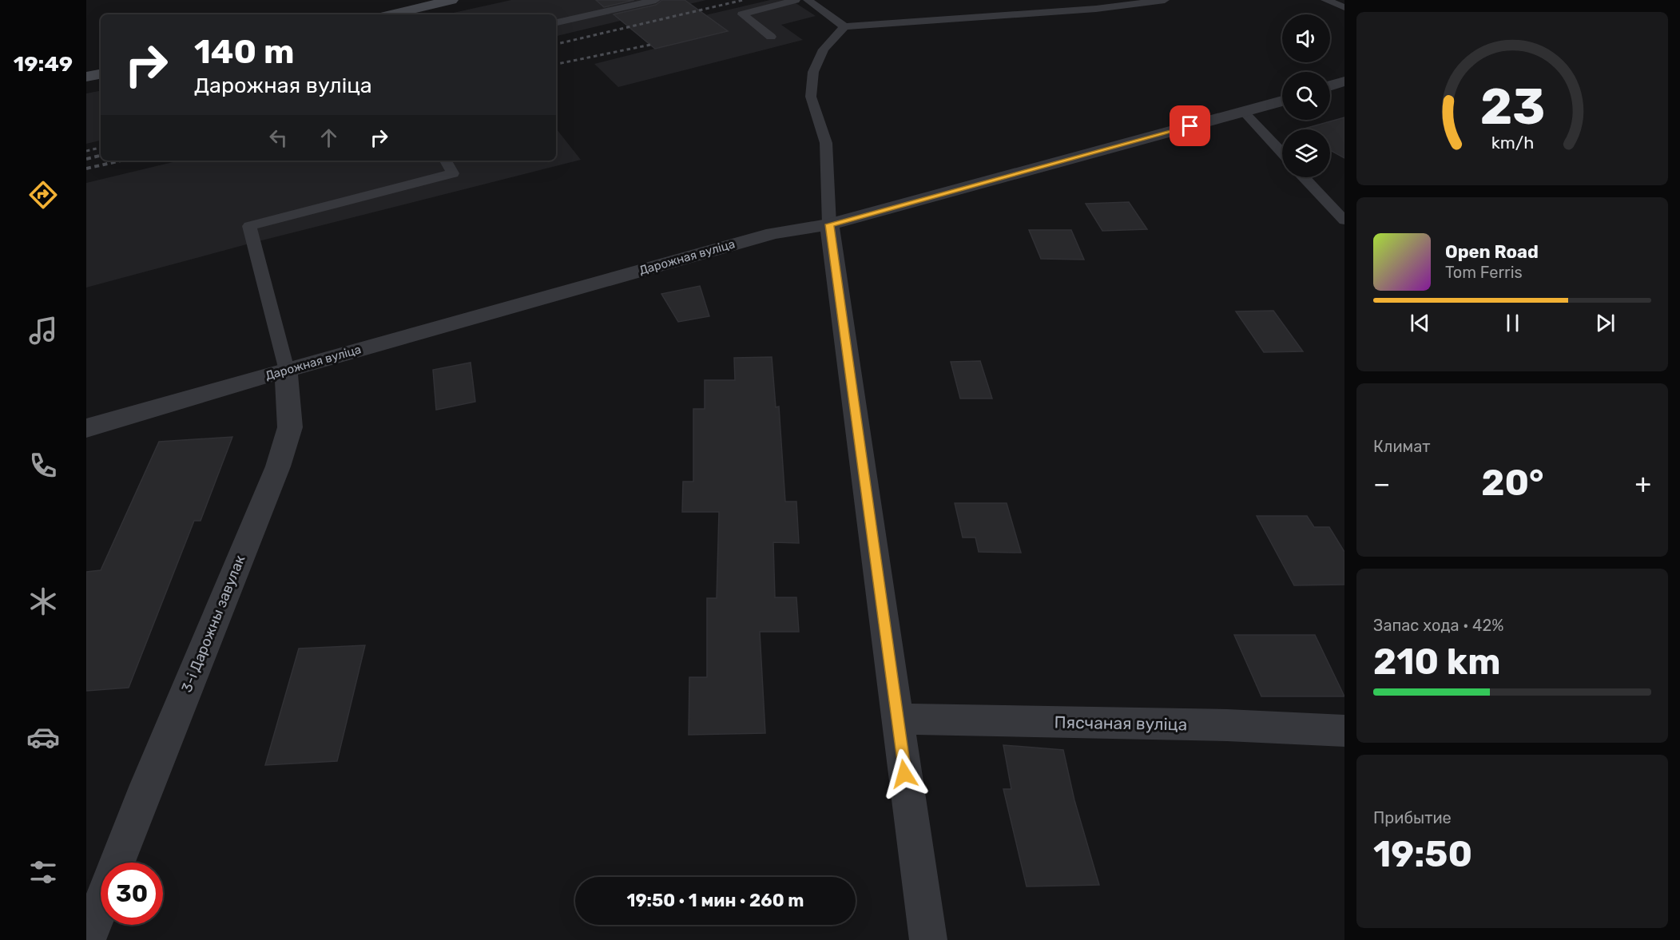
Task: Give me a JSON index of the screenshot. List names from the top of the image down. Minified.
{"streets":{"street":["Дарожная вуліца","3-і Дарожны завулак","Пясчаная вуліца"]},"crossings":[["Дарожная вуліца","3-і Дарожны завулак"]],"page":{"tabs":"19:49","turn":["140 m","Дарожная вуліца"],"song":["Open Road","Tom Ferris"],"tile":["Климат",["Запас хода · 42%","210 km"],["Прибытие","19:50"]],"heat":["−","20°","+"],"limit":"30","trip":"19:50 · 1 мин · 260 m","gauge":["23","km/h"]}}
